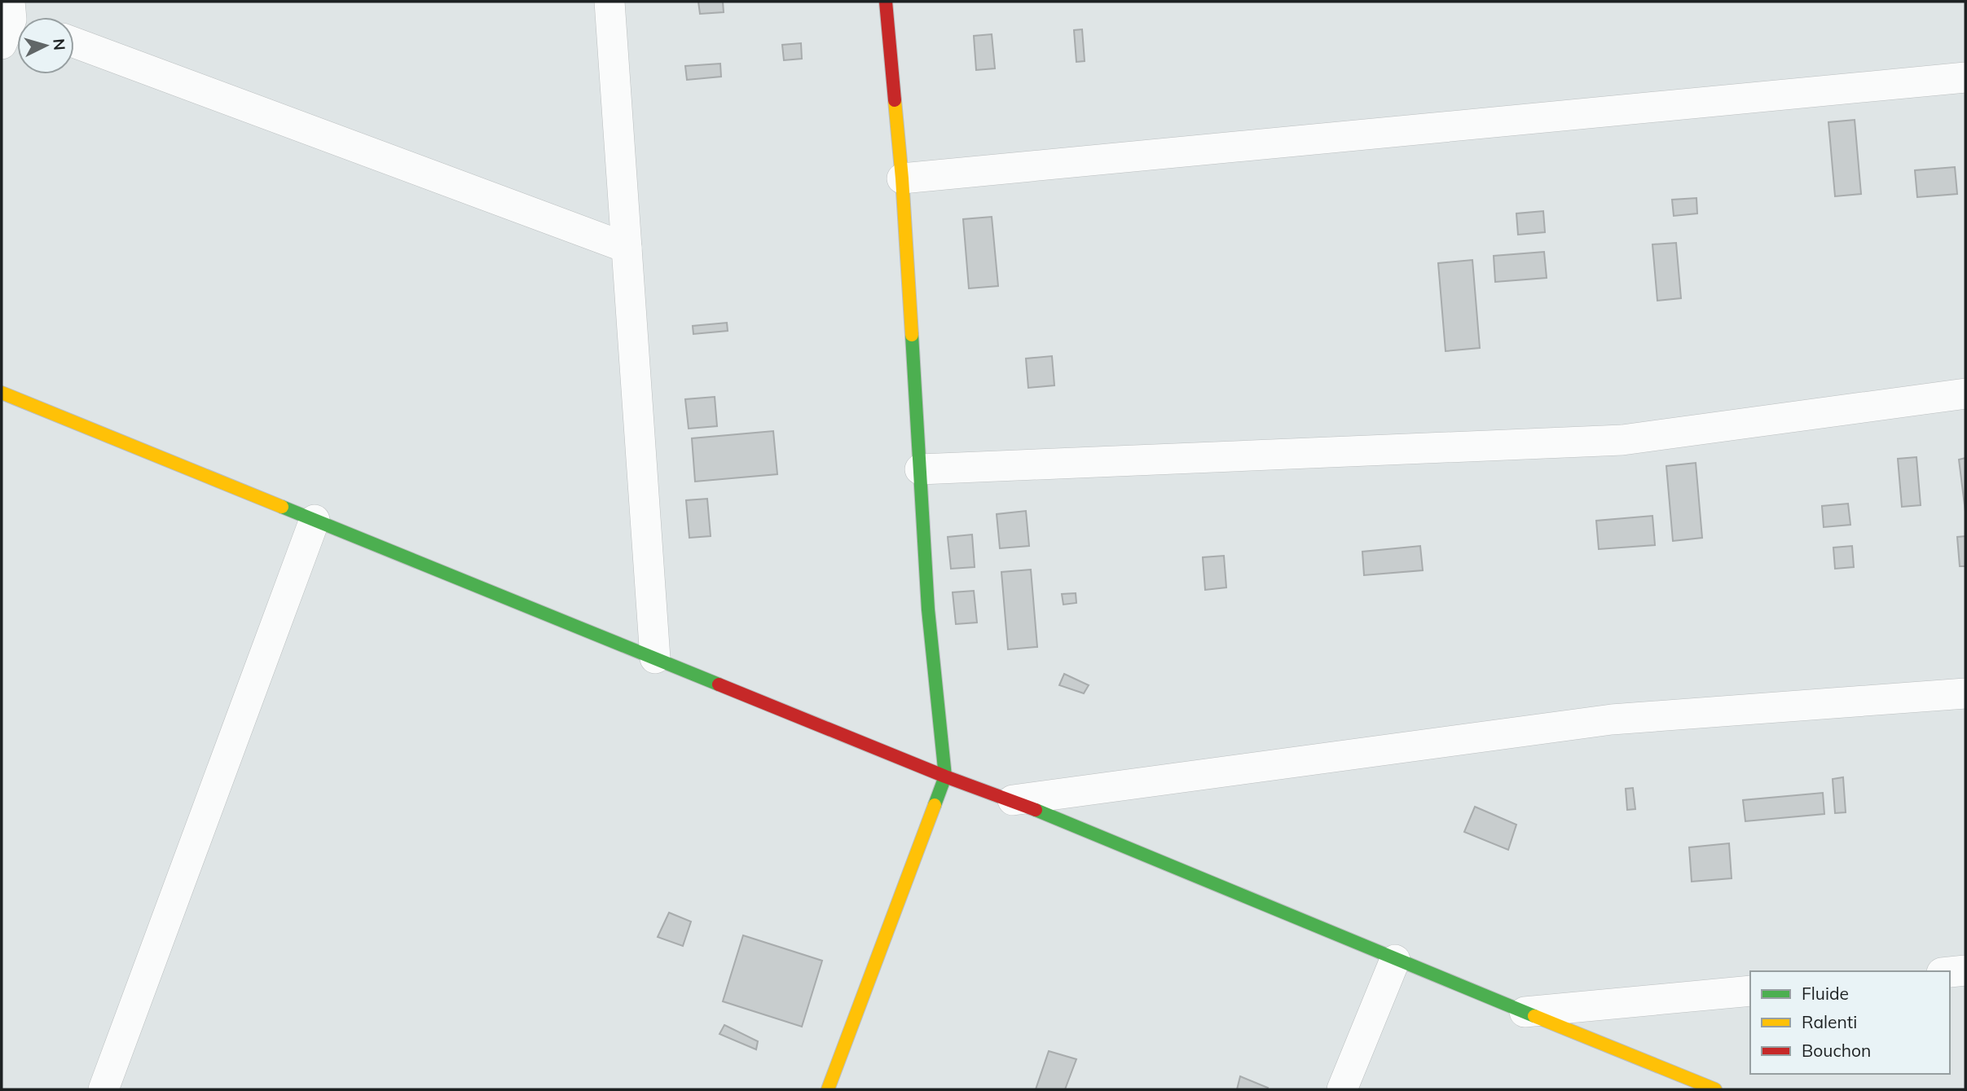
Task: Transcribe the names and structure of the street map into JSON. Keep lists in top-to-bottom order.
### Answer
{
  "legend": ["Fluide", "Ralenti", "Bouchon"],
  "north": "right"
}
